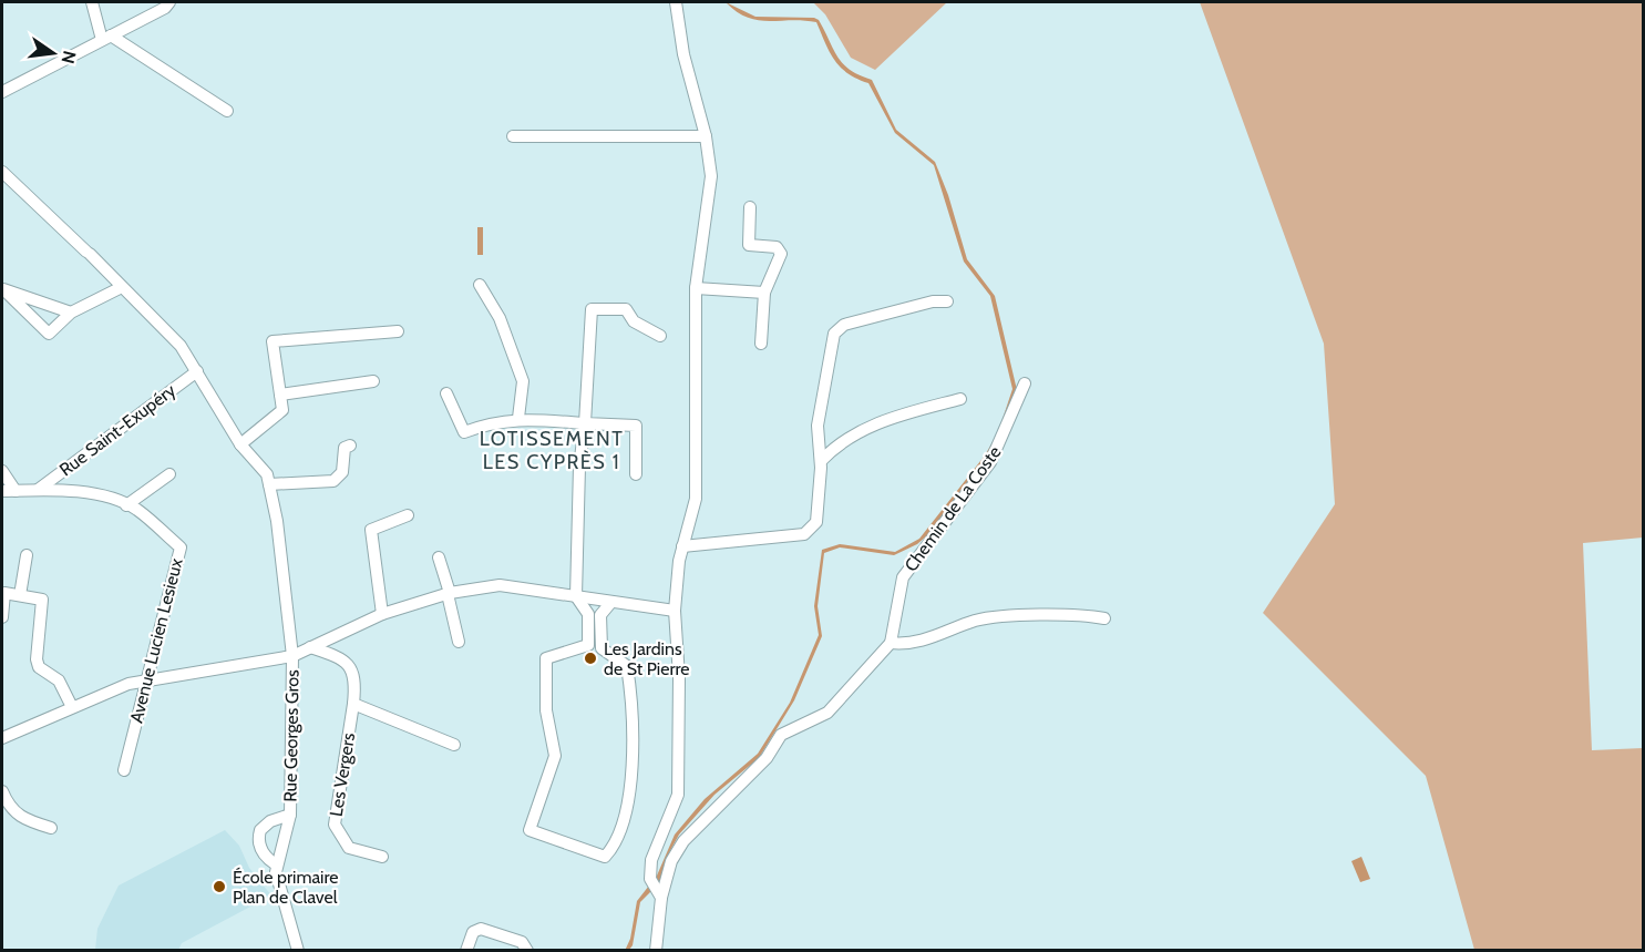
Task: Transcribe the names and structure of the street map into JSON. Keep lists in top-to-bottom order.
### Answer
{
  "streets": {
    "street": [
      "Rue Saint-Exupéry",
      "Chemin de La Coste",
      "Avenue Lucien Lesieux",
      "Rue Georges Gros",
      "Les Vergers"
    ]
  },
  "crossings": [
    ["Rue Saint-Exupéry", "Avenue Lucien Lesieux"]
  ],
  "districts": ["LOTISSEMENT LES CYPRÈS 1"],
  "places": ["Les Jardins de St Pierre", "École primaire Plan de Clavel"],
  "north": "right"
}
